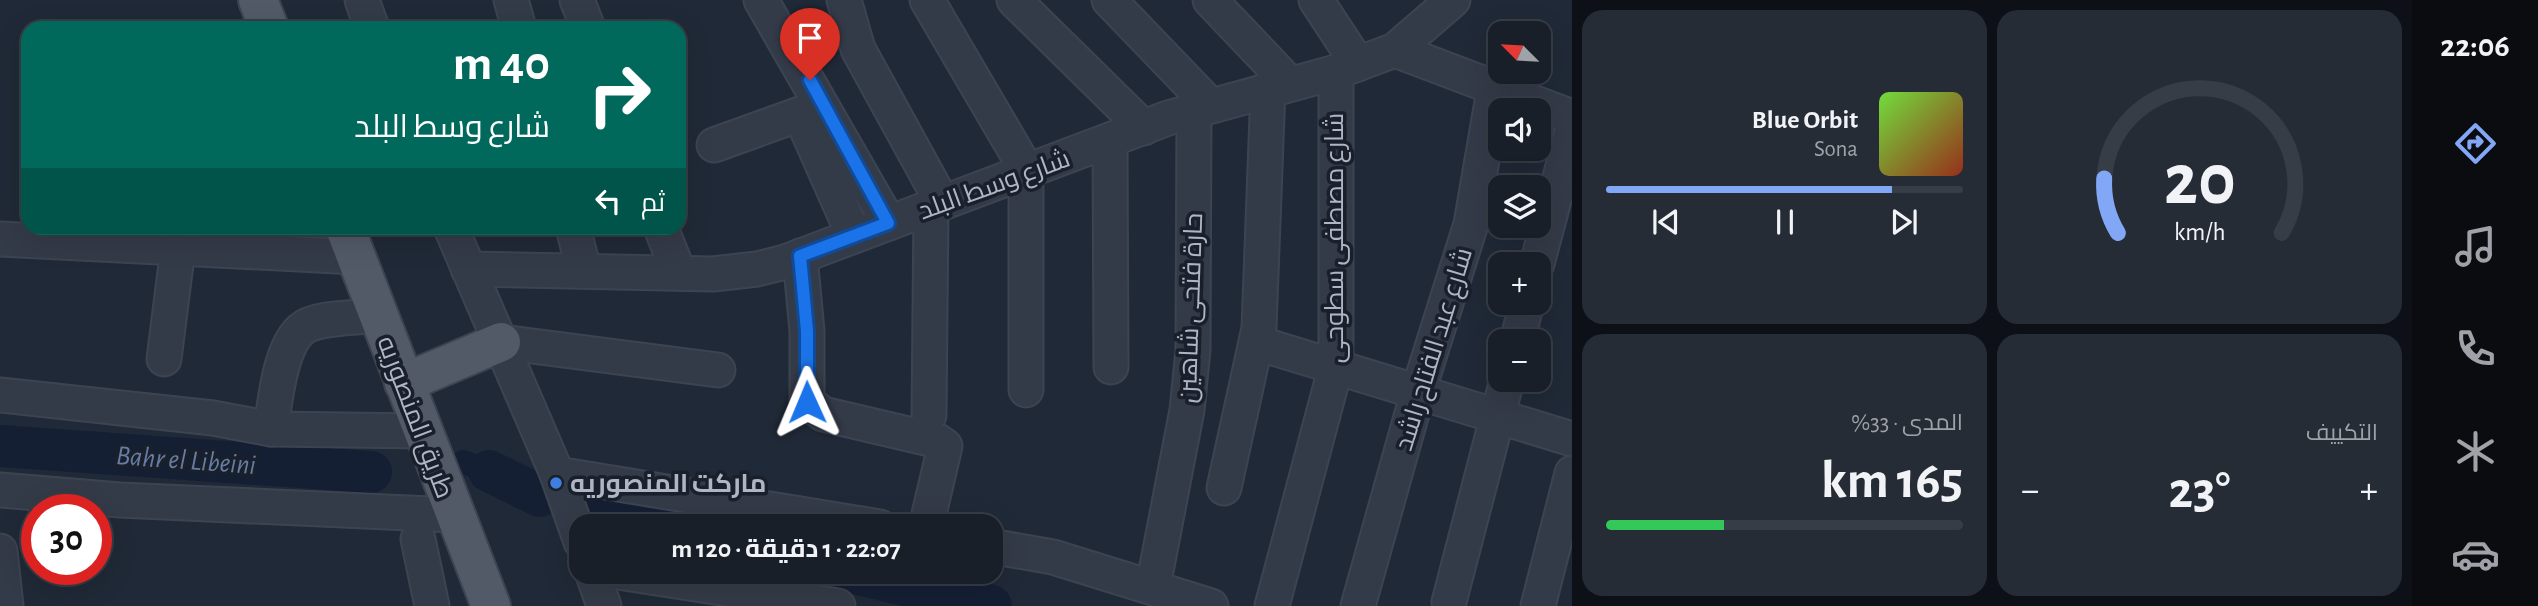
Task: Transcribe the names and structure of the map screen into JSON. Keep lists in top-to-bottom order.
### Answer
{
  "streets": {
    "main road": ["طريق المنصوريه"],
    "street": [
      "شارع وسط البلد",
      "شارع مصطفى سطوحى",
      "حارة فتحى شاهين",
      "شارع عبد الفتاح راشد"
    ]
  },
  "crossings": [
    ["شارع وسط البلد", "شارع مصطفى سطوحى"],
    ["شارع وسط البلد", "حارة فتحى شاهين"]
  ],
  "water": ["Bahr el Libeini"],
  "places": ["ماركت المنصوريه"],
  "north": "top left",
  "page": {
    "tabs": "22:06",
    "map_buttons": ["+", "−"],
    "turn": ["40 m", "شارع وسط البلد"],
    "song": ["Blue Orbit", "Sona"],
    "then": "ثم",
    "tile": [
      "التكييف",
      ["المدى · 33%", "165 km"]
    ],
    "heat": ["−", "23°", "+"],
    "limit": "30",
    "trip": "22:07 · 1 دقيقة · 120 m",
    "gauge": ["20", "km/h"]
  }
}
